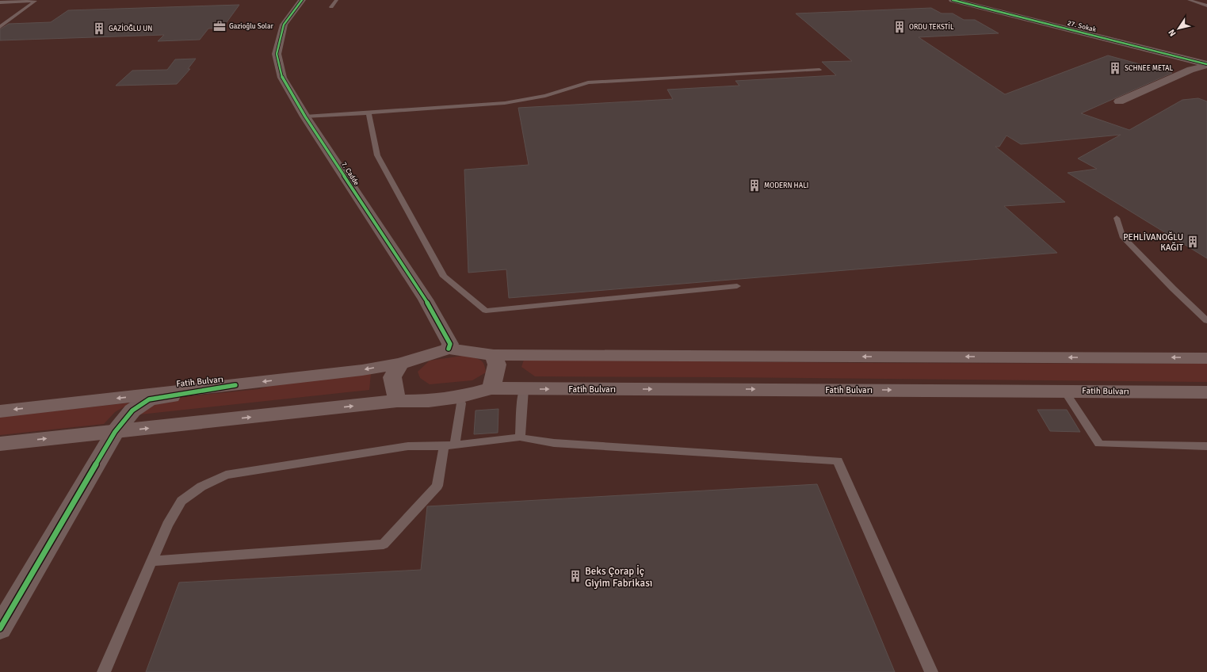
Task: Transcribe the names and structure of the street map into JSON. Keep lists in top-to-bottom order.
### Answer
{
  "streets": {
    "main road": ["Fatih Bulvarı"],
    "street": ["27. Sokak", "7. Cadde"]
  },
  "crossings": [
    ["7. Cadde", "Fatih Bulvarı"]
  ],
  "places": {
    "office": ["Gazioğlu Solar"],
    "building": [
      "ORDU TEKSTİL",
      "GAZİOĞLU UN",
      "SCHNEE METAL",
      "MODERN HALI",
      "PEHLİVANOĞLU KAĞIT",
      "Beks Çorap İç Giyim Fabrikası"
    ]
  },
  "north": "bottom left"
}
